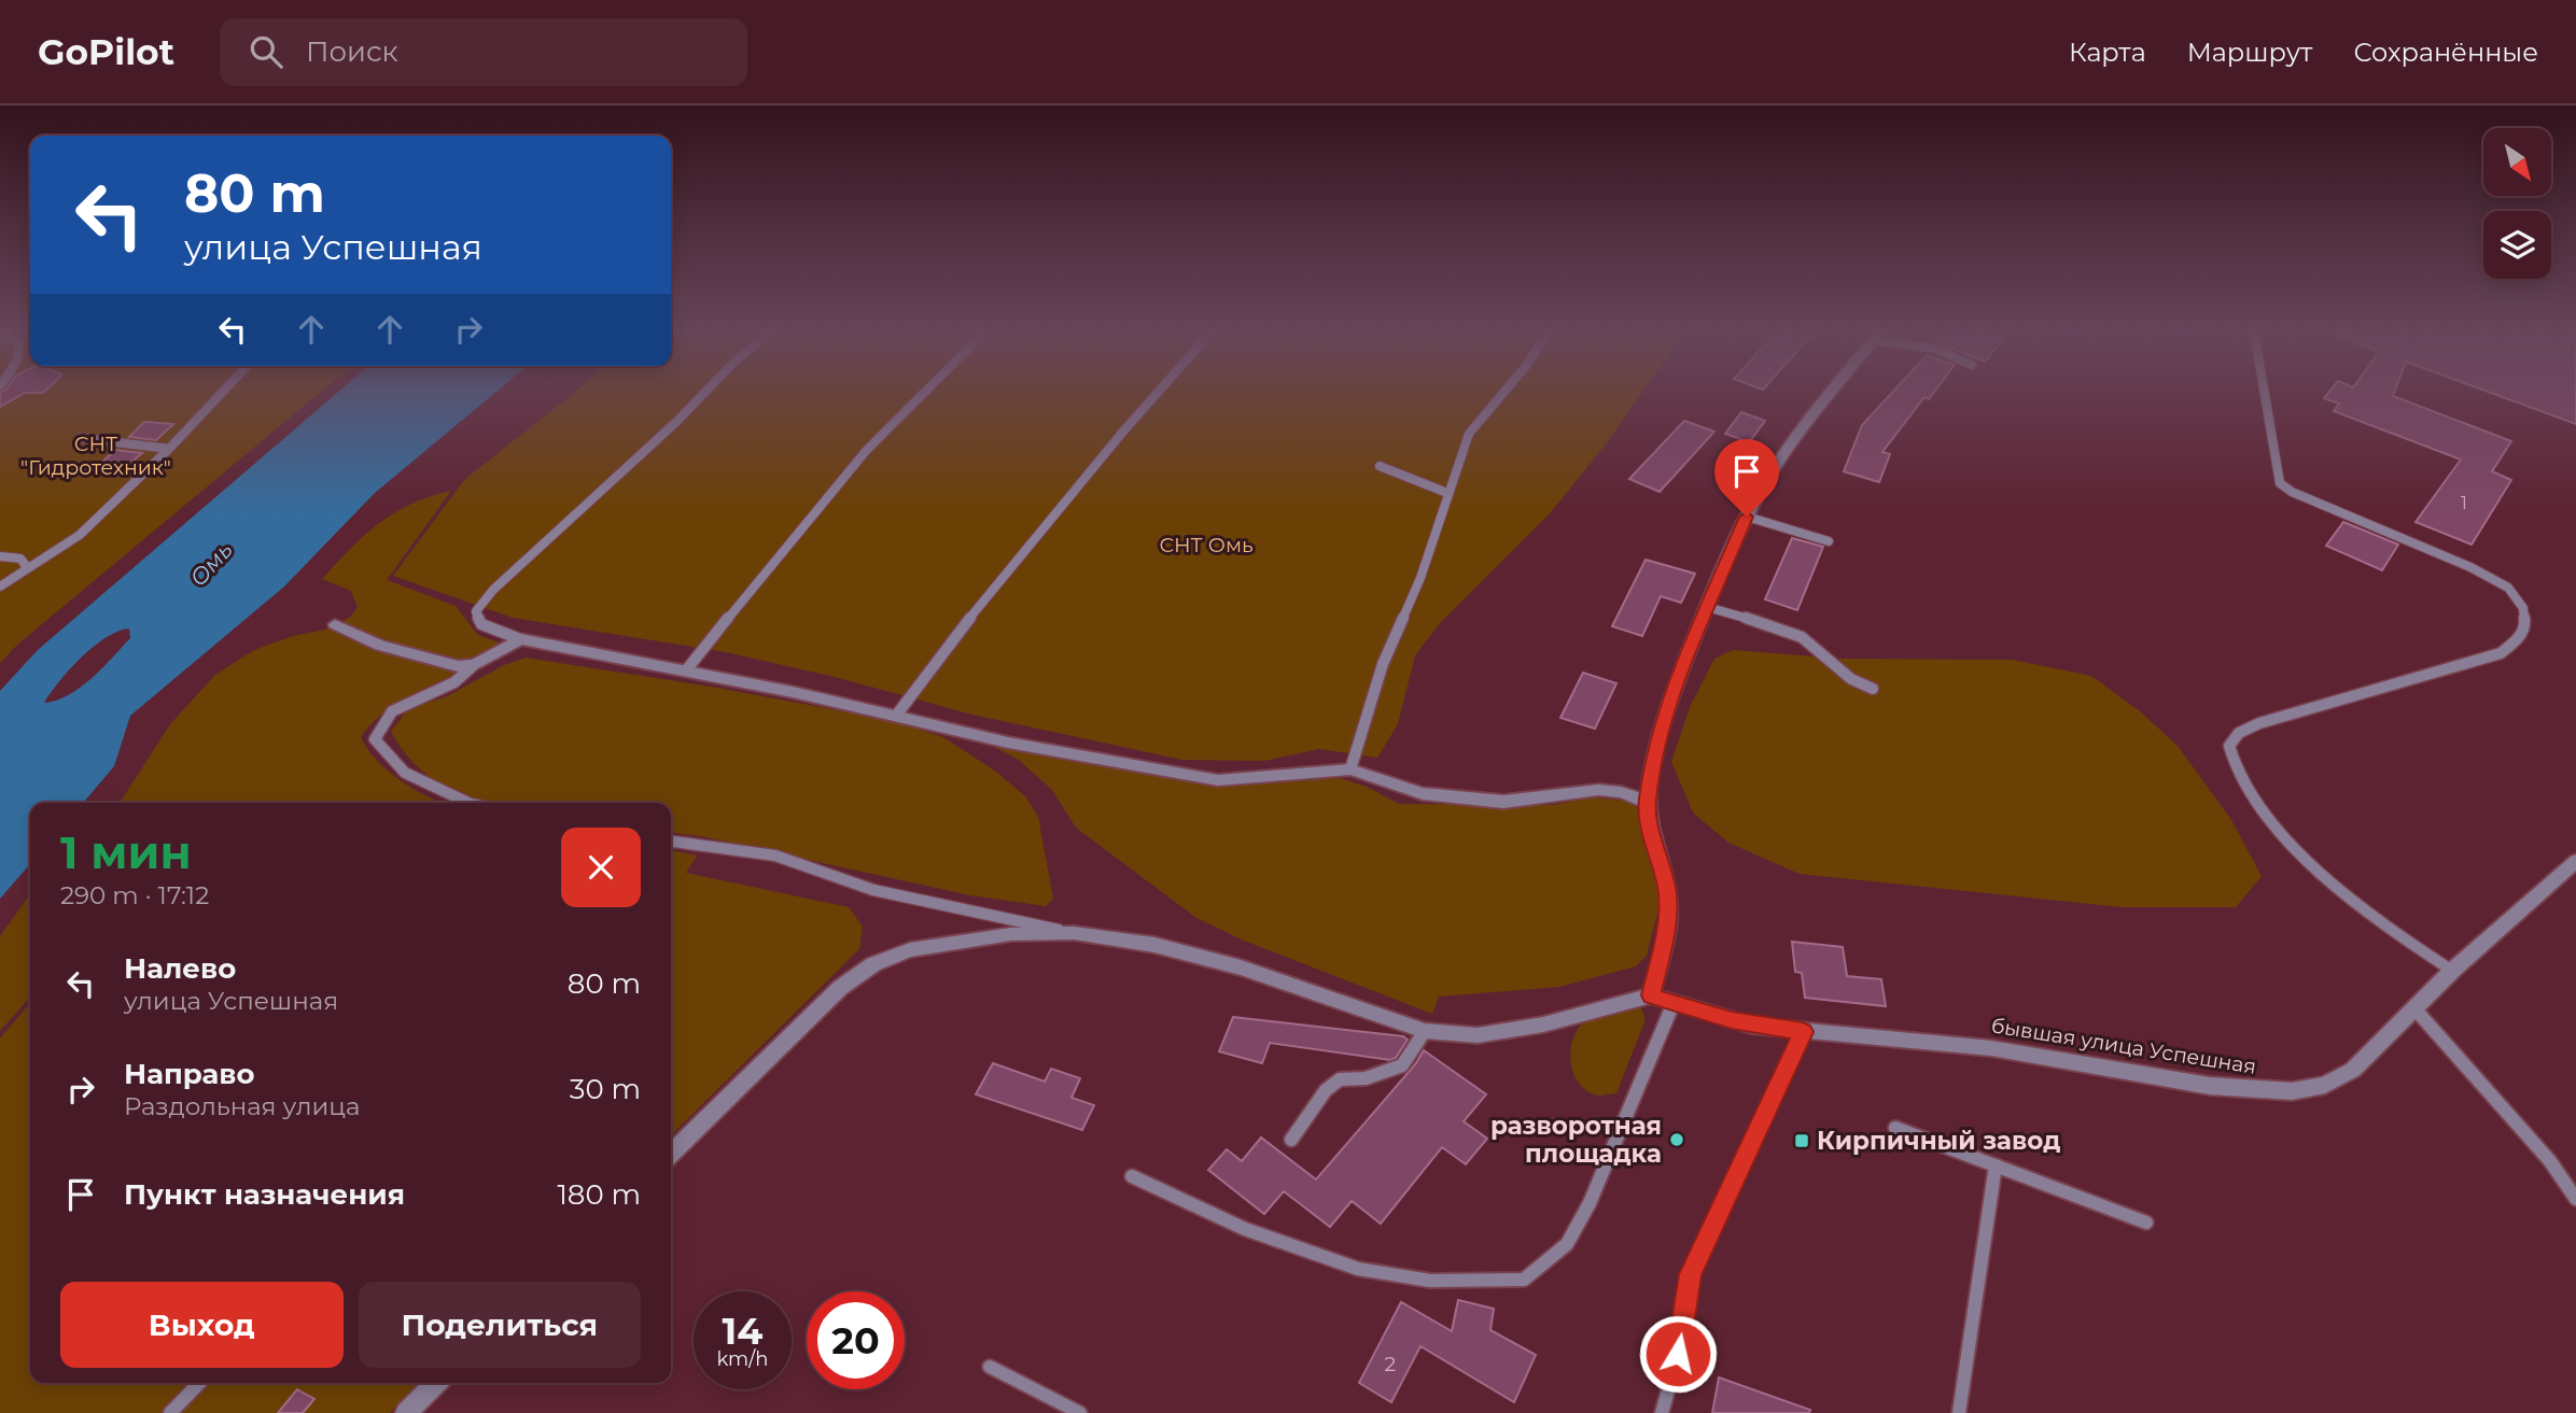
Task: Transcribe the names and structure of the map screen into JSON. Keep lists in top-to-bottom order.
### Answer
{
  "streets": {
    "street": ["бывшая улица Успешная"]
  },
  "water": ["Омь"],
  "parks": ["СНТ \"Гидротехник\"", "СНТ Омь"],
  "places": {
    "other": ["разворотная площадка"],
    "transit": ["Кирпичный завод"]
  },
  "house_numbers": ["1", "2"],
  "north": "bottom right",
  "page": {
    "header": "GoPilot",
    "search": "Поиск",
    "nav": ["Карта", "Маршрут", "Сохранённые"],
    "turn": ["80 m", "улица Успешная"],
    "heading": ["1 мин", "290 m · 17:12"],
    "list": [
      {
        "name": "Налево",
        "note": "улица Успешная",
        "value": "80 m"
      },
      {
        "name": "Направо",
        "note": "Раздольная улица",
        "value": "30 m"
      },
      {
        "name": "Пункт назначения",
        "value": "180 m"
      }
    ],
    "buttons": ["Выход", "Поделиться"],
    "speed": "14 km/h",
    "limit": "20"
  }
}
